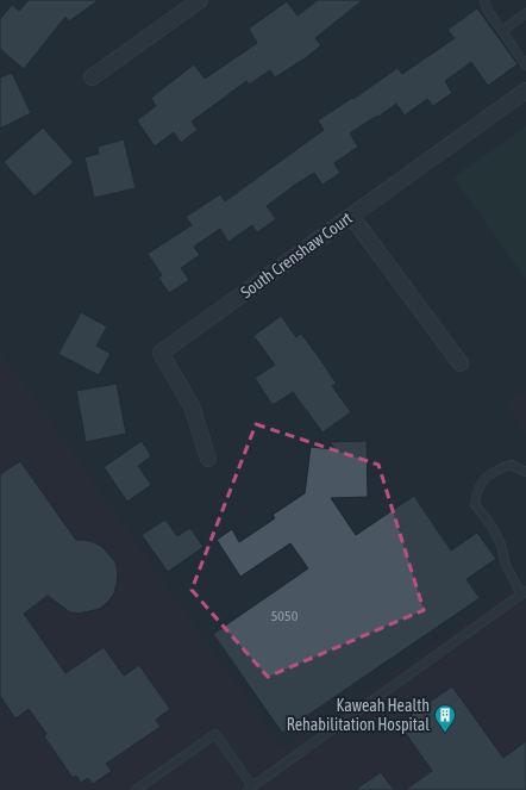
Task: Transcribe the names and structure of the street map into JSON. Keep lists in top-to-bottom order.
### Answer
{
  "streets": {
    "street": ["South Crenshaw Court"]
  },
  "places": {
    "building": ["Kaweah Health Rehabilitation Hospital"]
  },
  "house_numbers": ["5050"]
}
